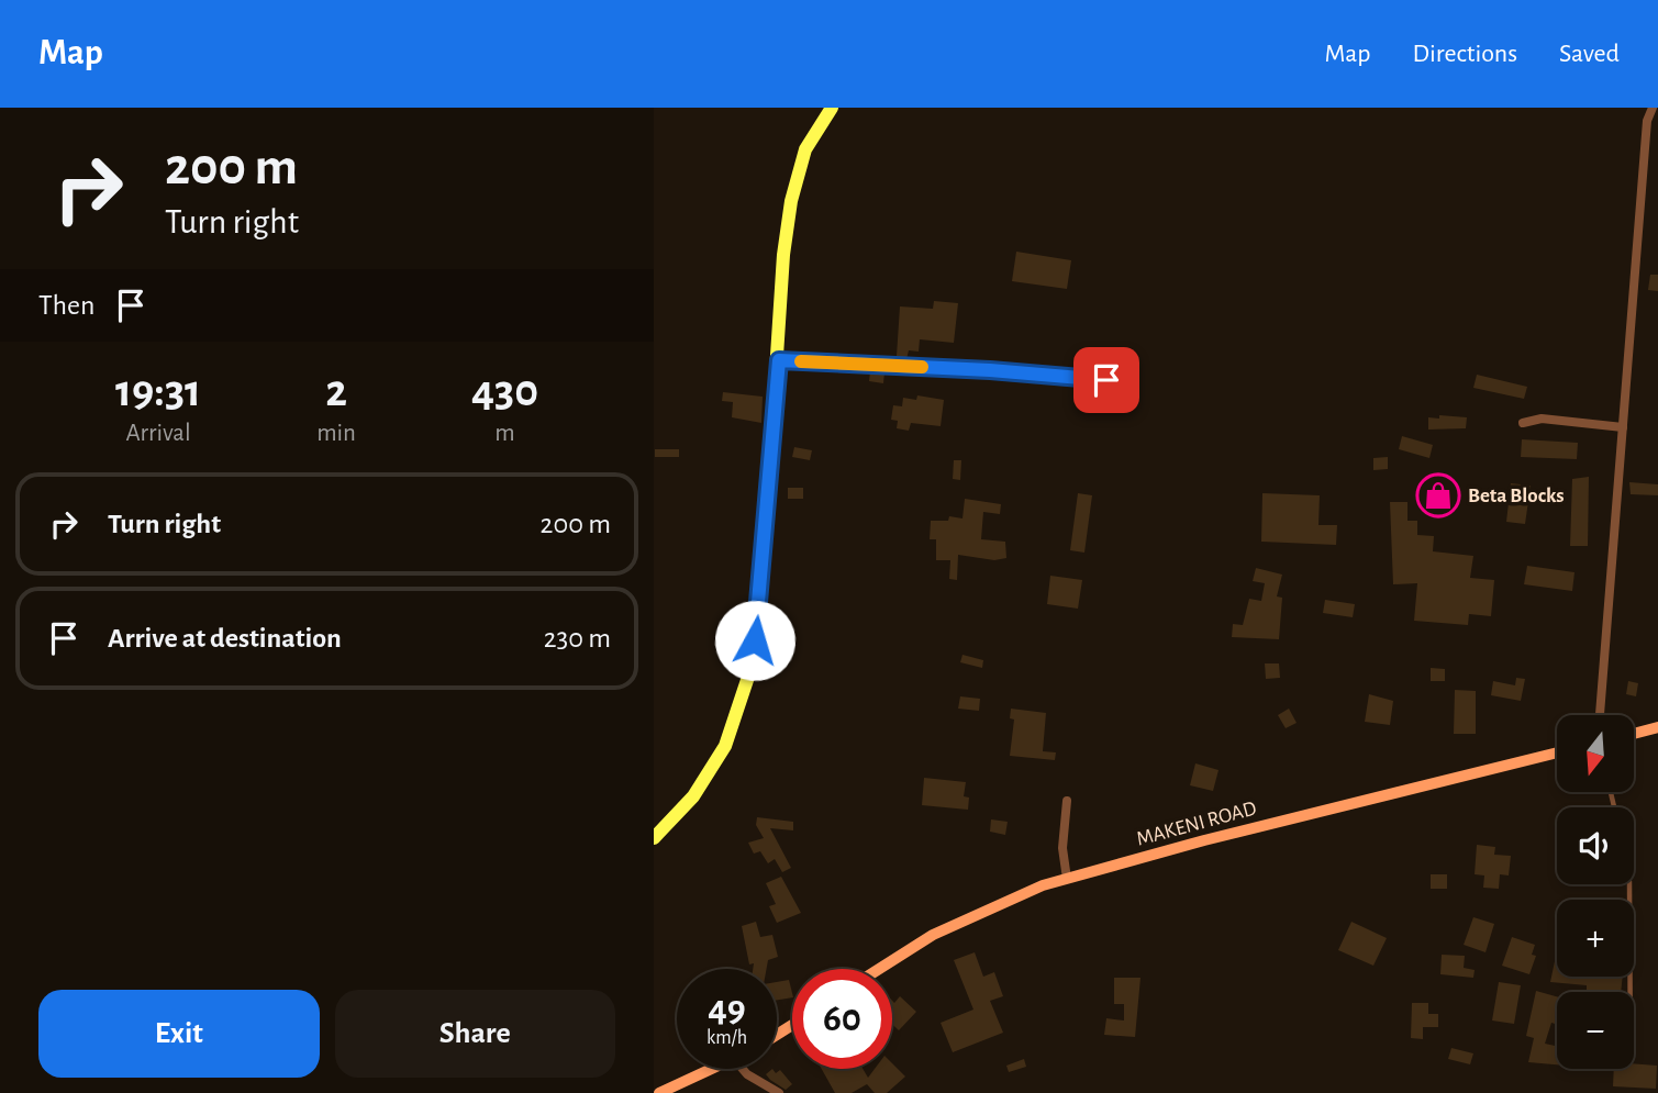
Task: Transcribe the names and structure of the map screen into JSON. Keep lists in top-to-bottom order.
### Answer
{
  "streets": {
    "main road": ["MAKENI ROAD"]
  },
  "places": {
    "shop": ["Beta Blocks"]
  },
  "north": "bottom",
  "page": {
    "header": "Map",
    "nav": ["Map", "Directions", "Saved"],
    "turn": ["200 m", "Turn right"],
    "then": "Then",
    "eta": [
      "19:31",
      "Arrival",
      "2",
      "min",
      "430",
      "m"
    ],
    "list": [
      {
        "name": "Turn right",
        "value": "200 m"
      },
      {
        "name": "Arrive at destination",
        "value": "230 m"
      }
    ],
    "map_buttons": ["+", "−"],
    "speed": "49 km/h",
    "limit": "60",
    "buttons": ["Exit", "Share"]
  }
}
